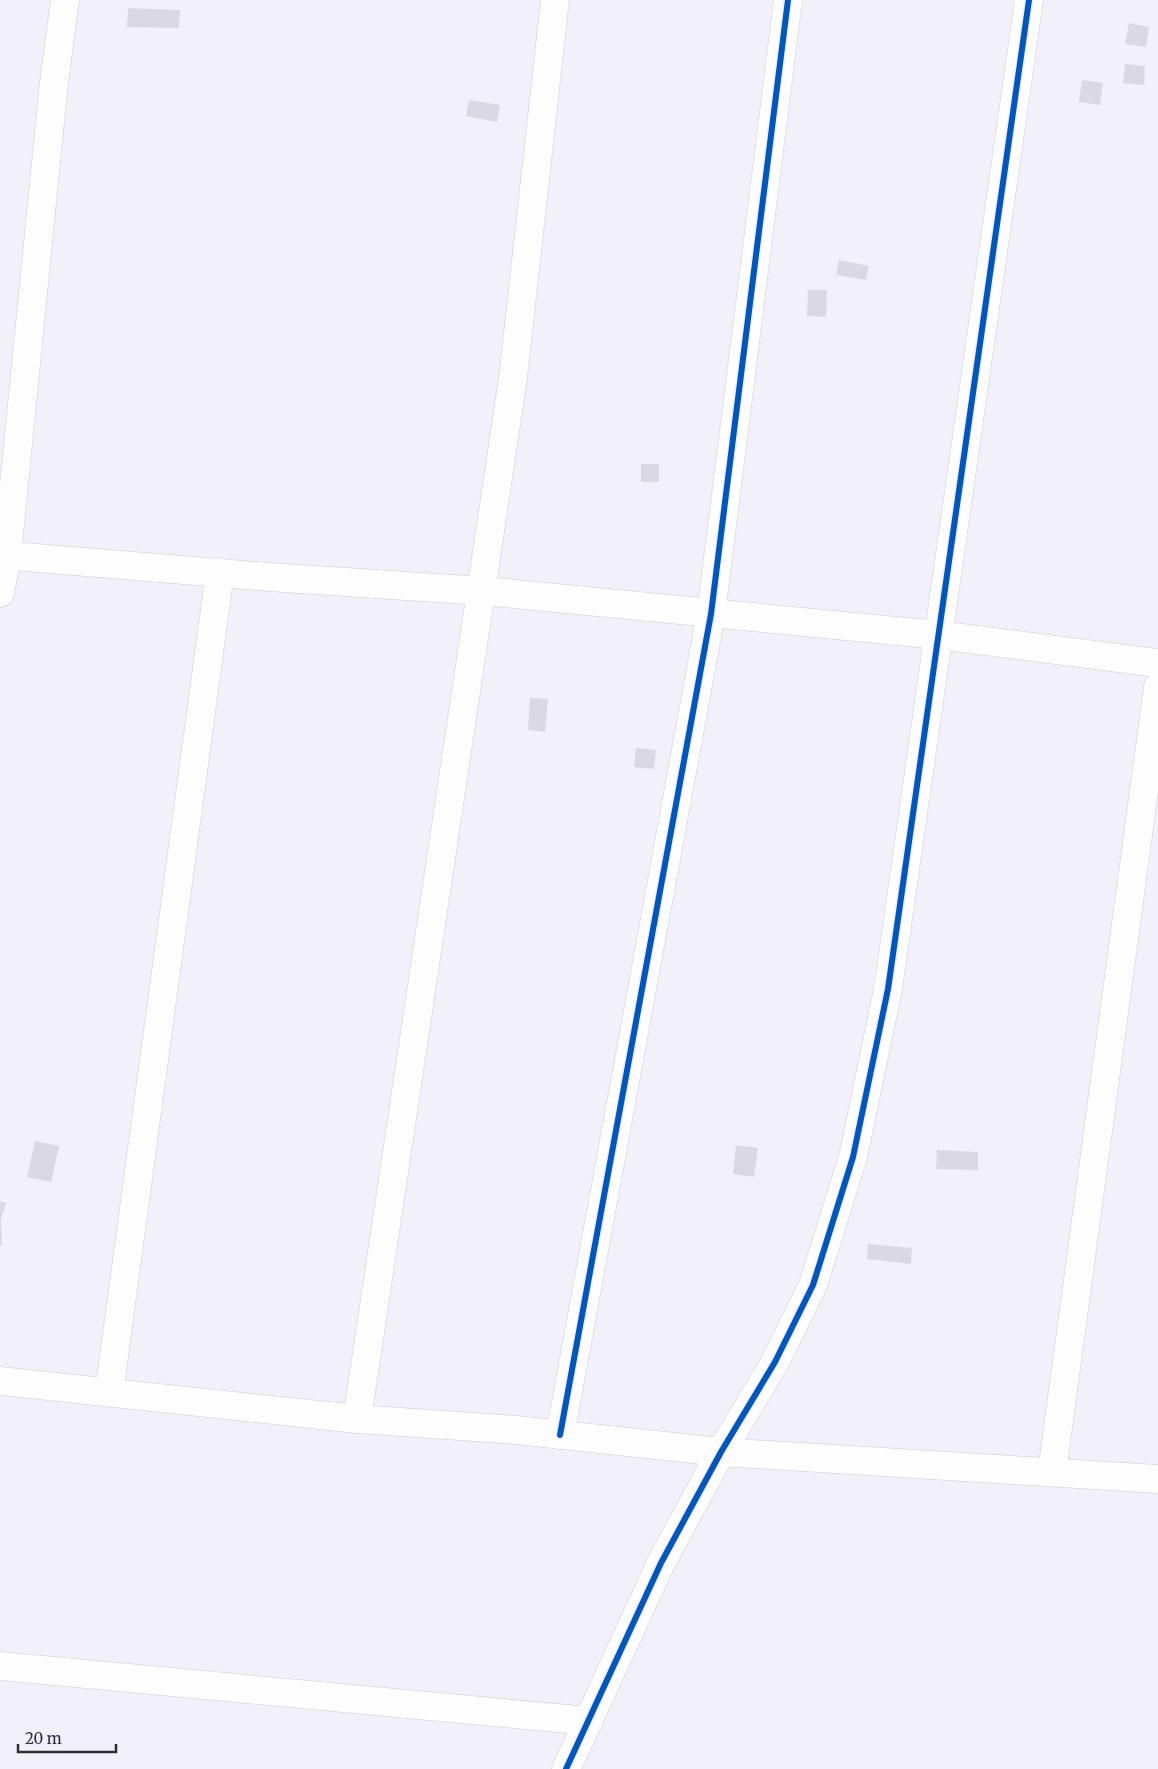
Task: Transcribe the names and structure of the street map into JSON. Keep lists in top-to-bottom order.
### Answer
{
  "scale_bar": "20 m"
}
